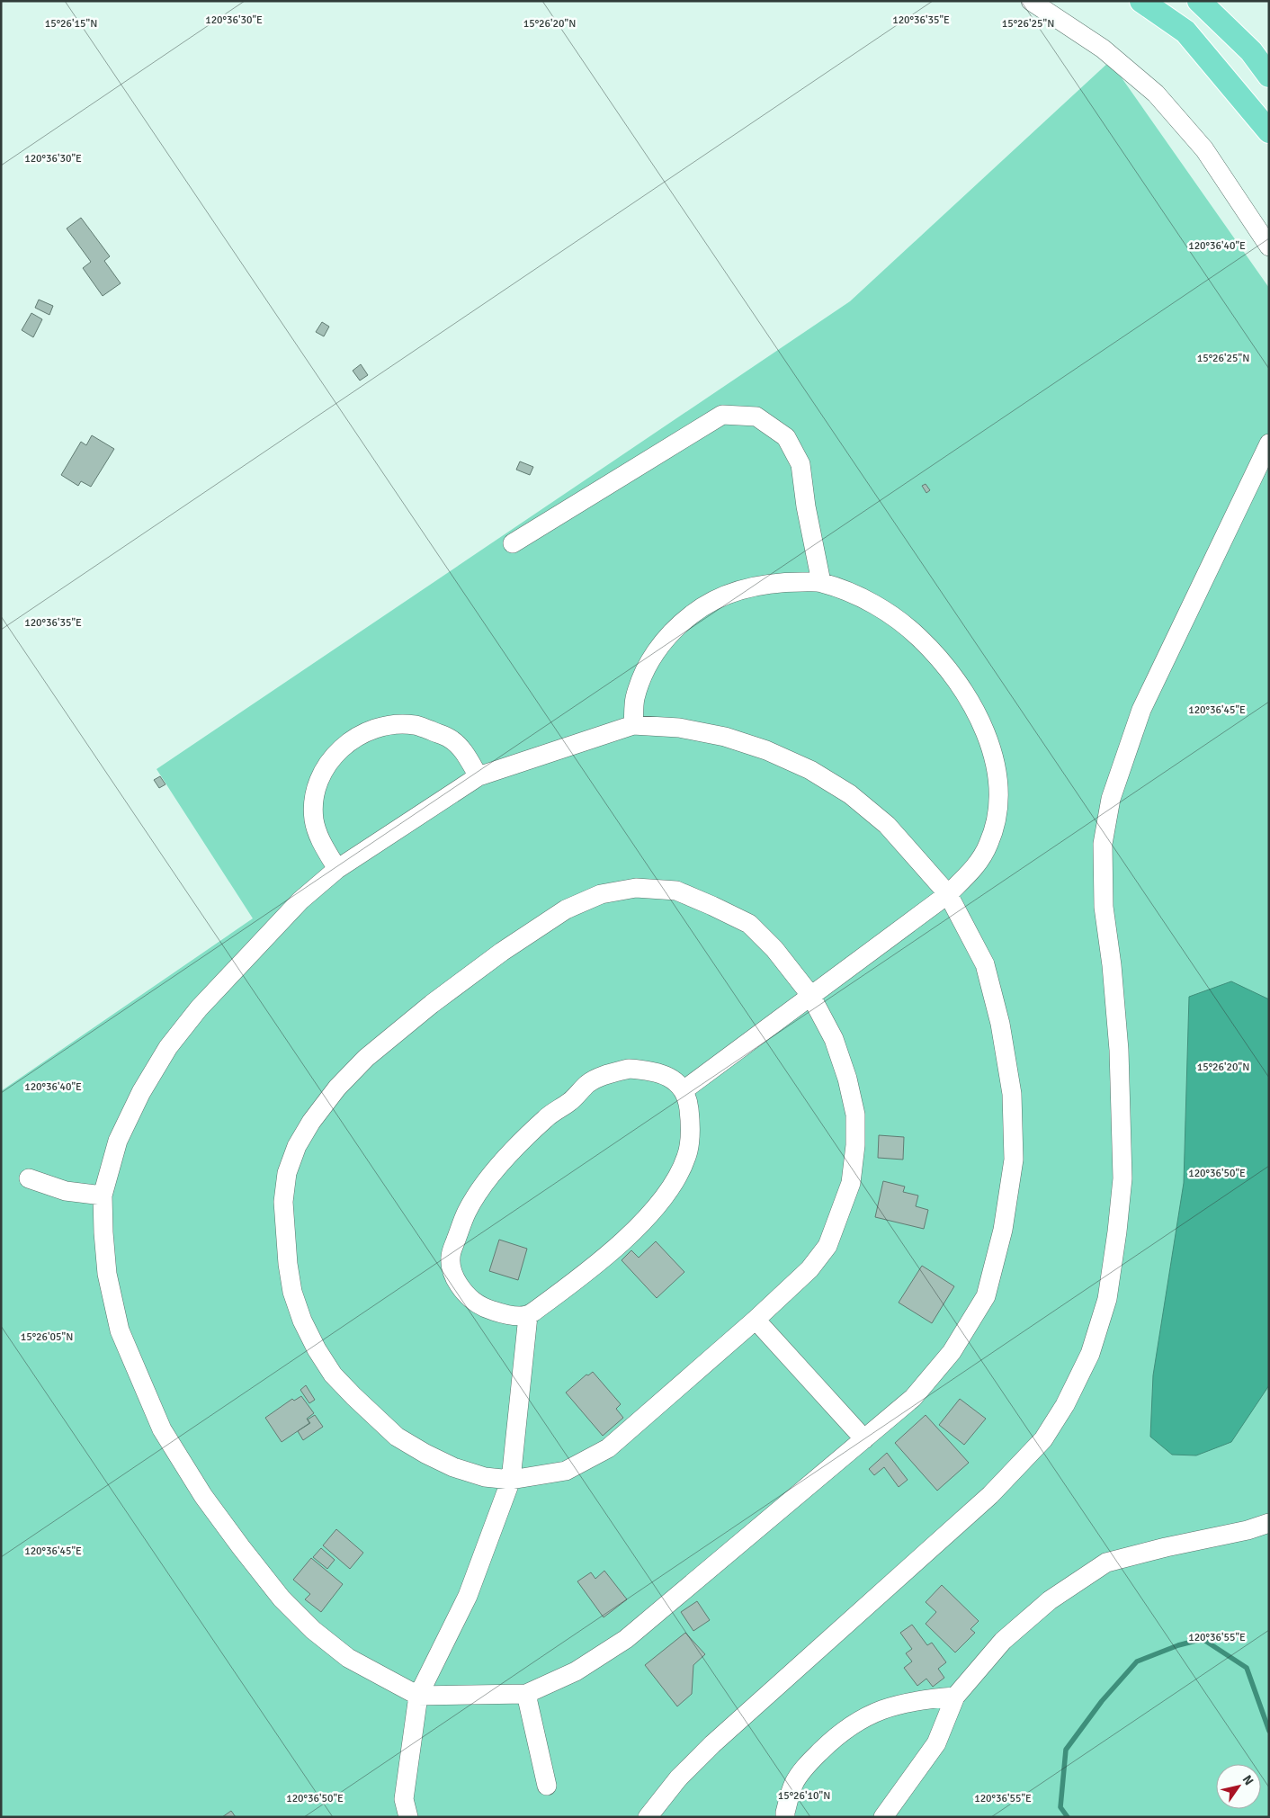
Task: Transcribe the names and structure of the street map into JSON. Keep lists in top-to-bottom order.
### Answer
{
  "north": "top right",
  "coordinates": [
    "120°36'30\"E",
    "120°36'35\"E",
    "15°26'20\"N",
    "15°26'25\"N",
    "15°26'15\"N",
    "120°36'40\"E",
    "120°36'45\"E",
    "120°36'50\"E",
    "15°26'05\"N",
    "120°36'55\"E",
    "15°26'10\"N"
  ]
}
